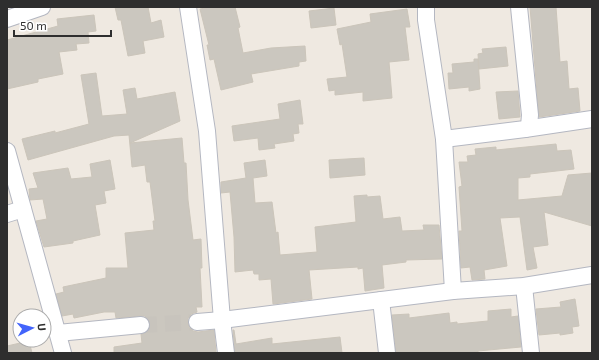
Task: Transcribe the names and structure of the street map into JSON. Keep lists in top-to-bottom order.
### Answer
{
  "scale_bar": "50 m",
  "north": "right"
}
